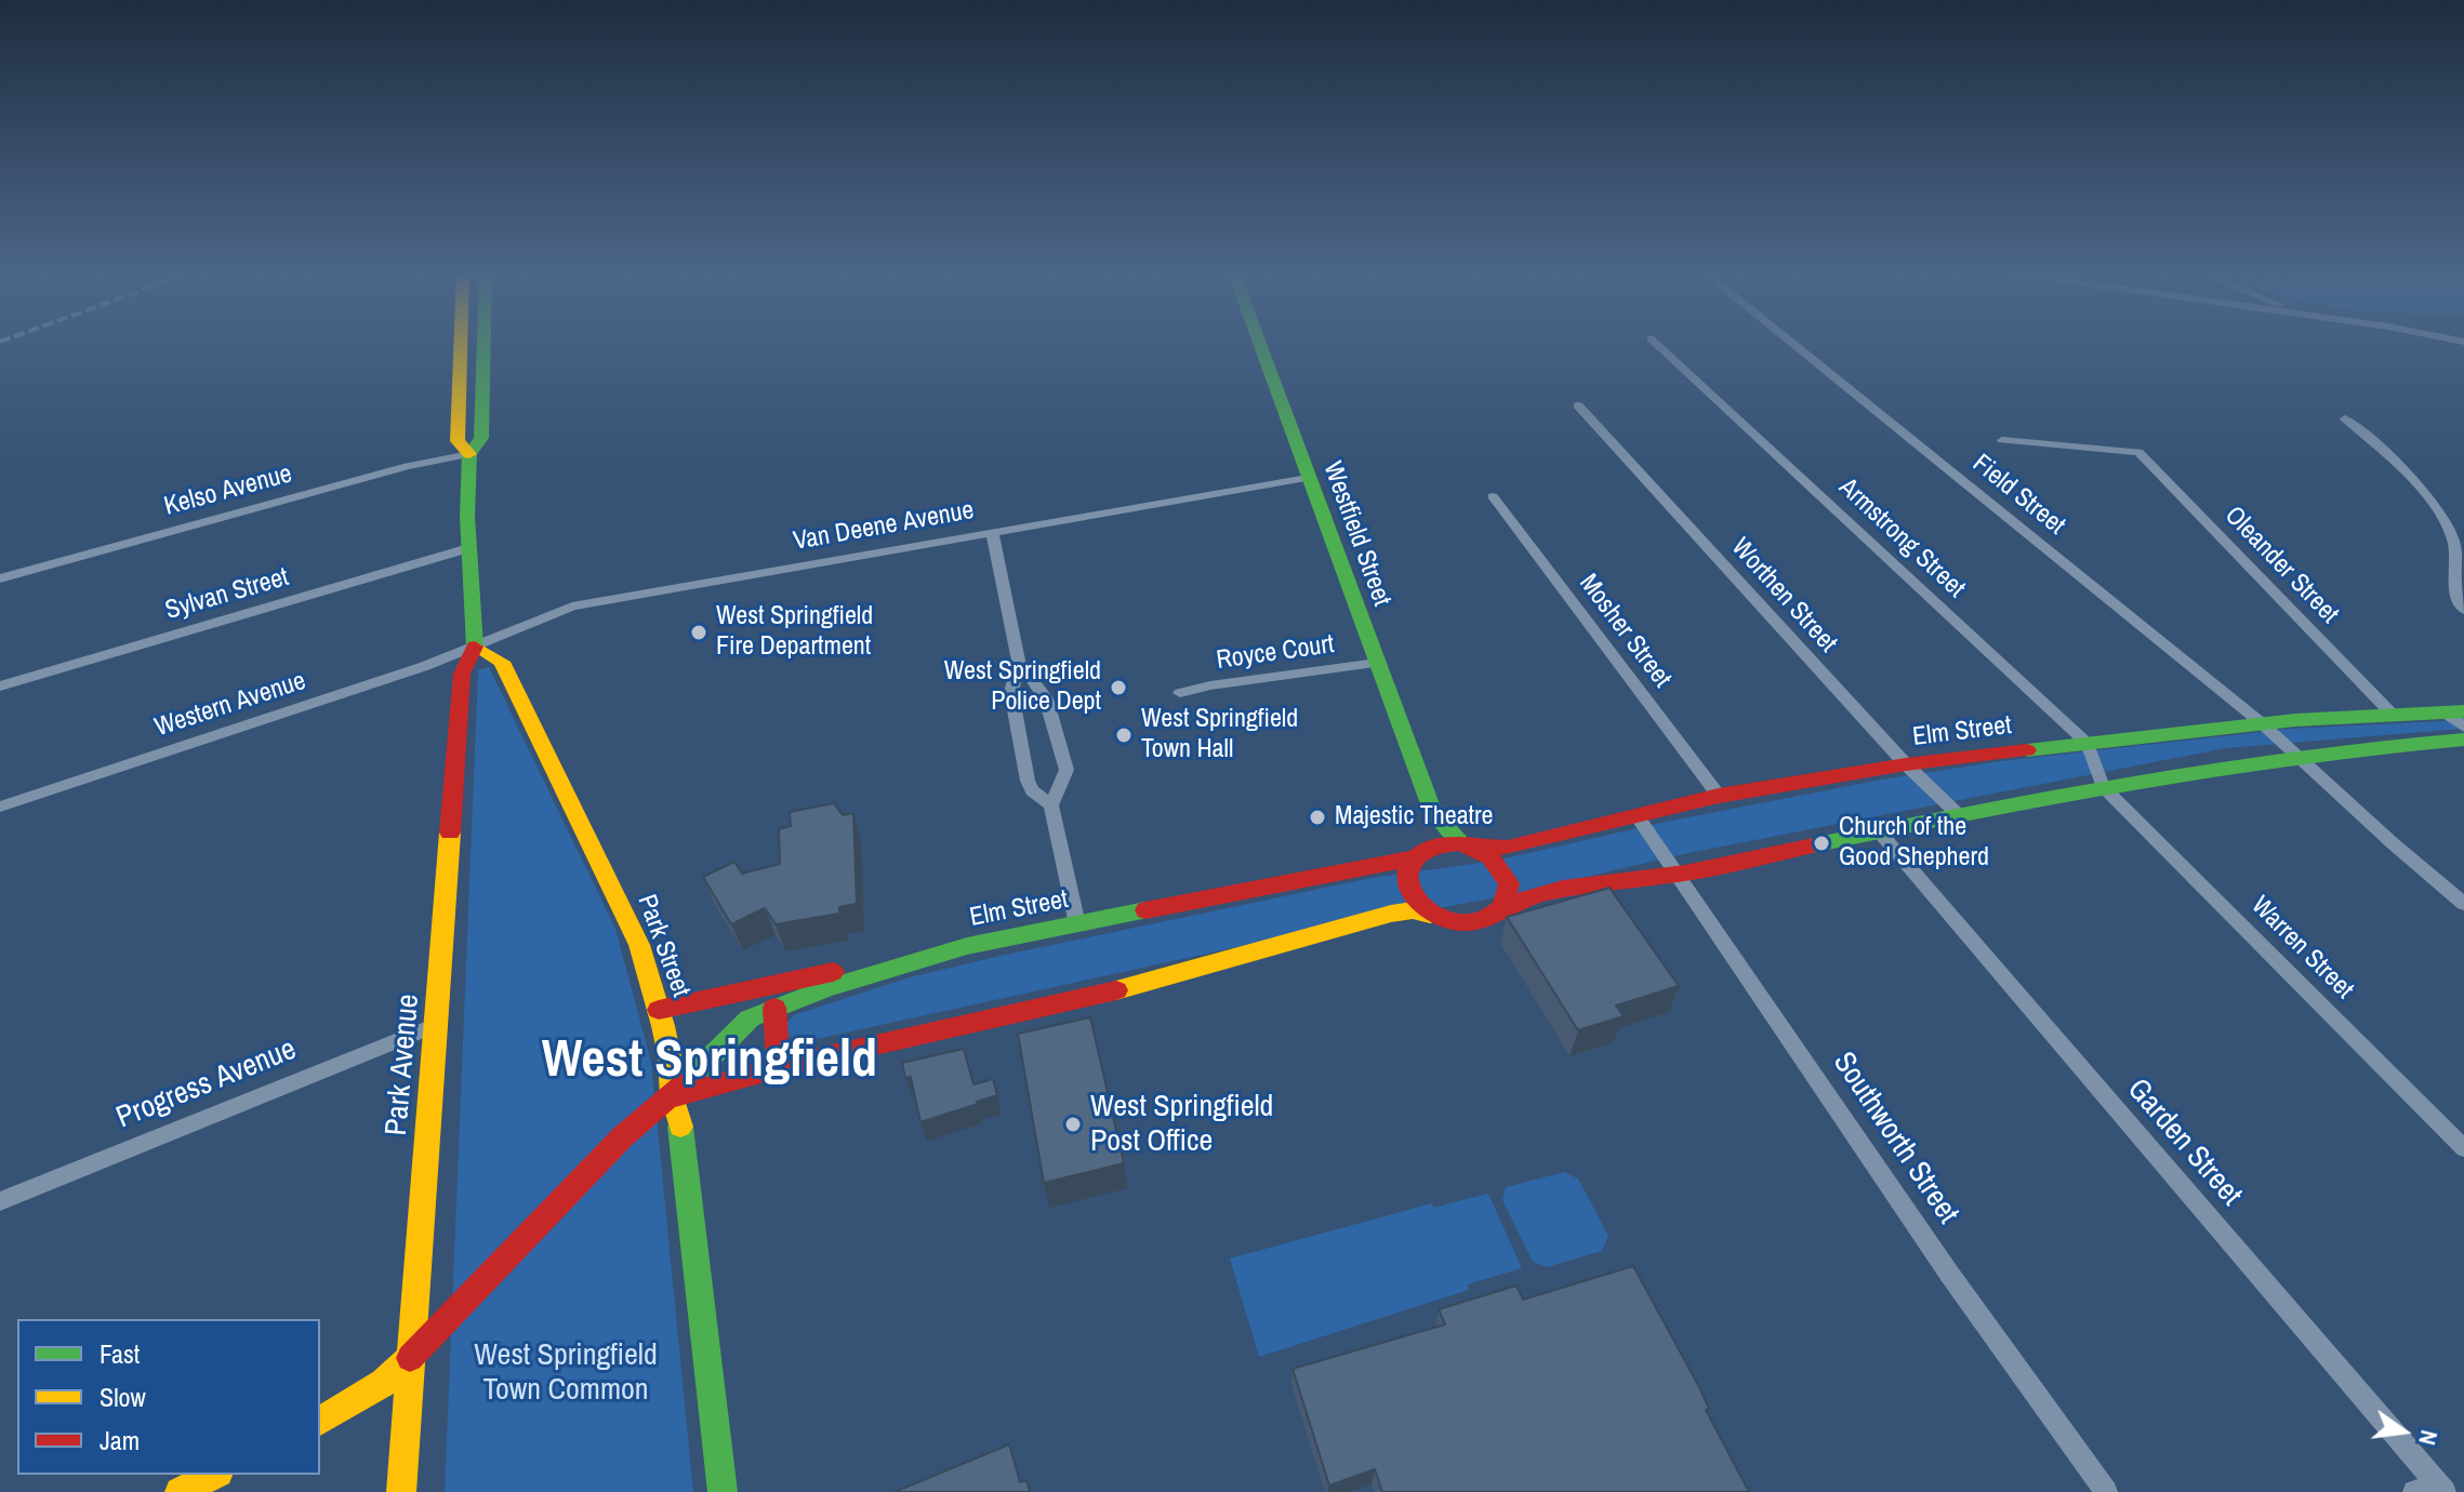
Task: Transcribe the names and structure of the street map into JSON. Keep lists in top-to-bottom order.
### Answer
{
  "streets": {
    "main road": [
      "Westfield Street",
      "Elm Street",
      "Park Street",
      "Park Avenue"
    ],
    "street": [
      "Kelso Avenue",
      "Field Street",
      "Van Deene Avenue",
      "Armstrong Street",
      "Oleander Street",
      "Sylvan Street",
      "Worthen Street",
      "Mosher Street",
      "Royce Court",
      "Western Avenue",
      "Warren Street",
      "Progress Avenue",
      "Southworth Street",
      "Garden Street"
    ]
  },
  "crossings": [
    ["Field Street", "Elm Street"],
    ["Van Deene Avenue", "Westfield Street"],
    ["Van Deene Avenue", "Western Avenue"],
    ["Van Deene Avenue", "Park Street"],
    ["Van Deene Avenue", "Park Avenue"],
    ["Westfield Street", "Royce Court"],
    ["Westfield Street", "Elm Street"],
    ["Armstrong Street", "Elm Street"],
    ["Armstrong Street", "Warren Street"],
    ["Oleander Street", "Elm Street"],
    ["Worthen Street", "Elm Street"],
    ["Mosher Street", "Elm Street"],
    ["Western Avenue", "Park Street"],
    ["Western Avenue", "Park Avenue"],
    ["Elm Street", "Park Street"],
    ["Elm Street", "Park Avenue"],
    ["Elm Street", "Southworth Street"],
    ["Park Street", "Park Avenue"],
    ["Park Avenue", "Progress Avenue"]
  ],
  "districts": ["West Springfield"],
  "parks": ["West Springfield Town Common"],
  "places": [
    "West Springfield Fire Department",
    "West Springfield Police Dept",
    "West Springfield Town Hall",
    "Majestic Theatre",
    "Church of the Good Shepherd",
    "West Springfield Post Office"
  ],
  "legend": ["Fast", "Slow", "Jam"],
  "north": "right"
}
